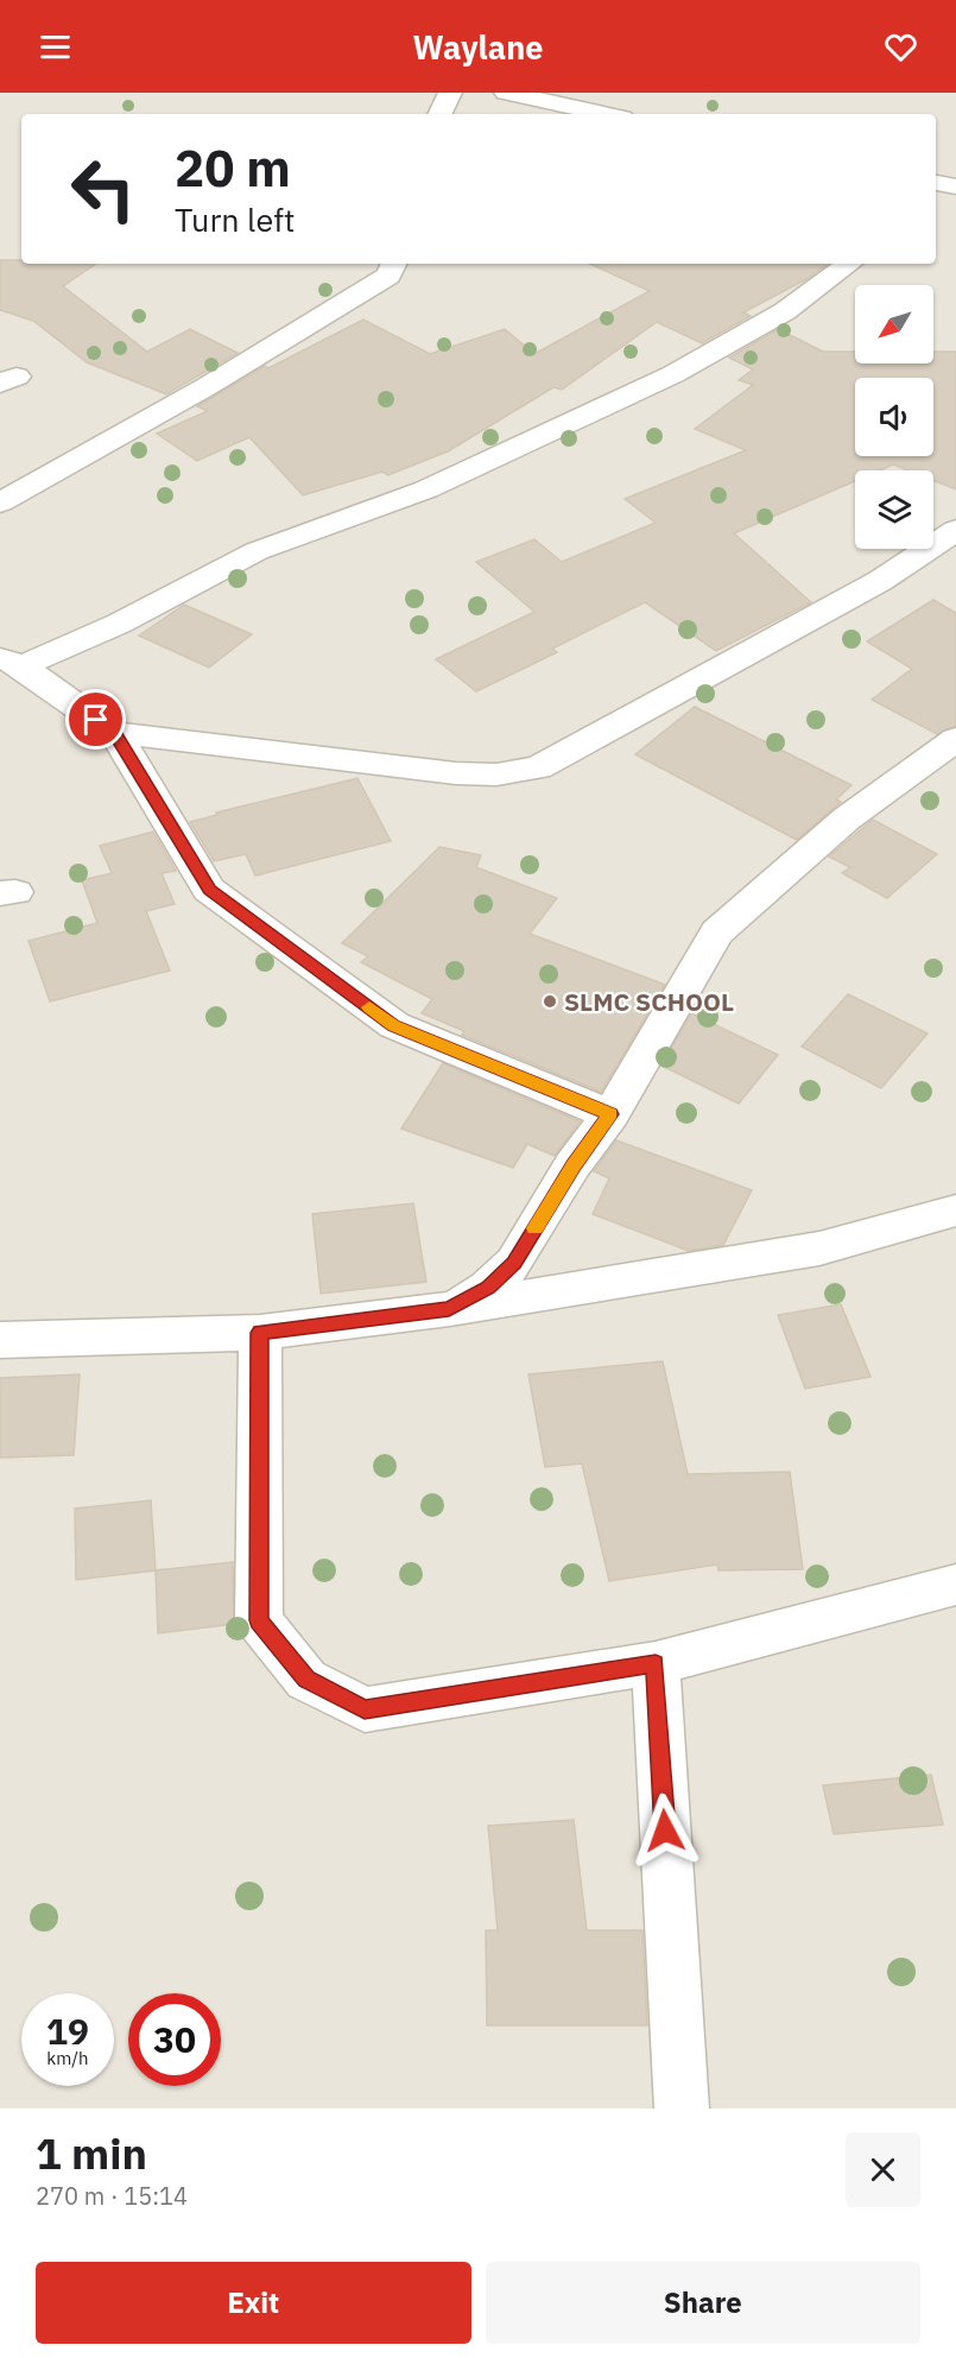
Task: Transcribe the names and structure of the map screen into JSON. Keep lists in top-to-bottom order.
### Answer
{
  "places": ["SLMC SCHOOL"],
  "north": "bottom left",
  "page": {
    "header": "Waylane",
    "turn": ["20 m", "Turn left"],
    "speed": "19 km/h",
    "limit": "30",
    "heading": ["1 min", "270 m · 15:14"],
    "buttons": ["Exit", "Share"]
  }
}
